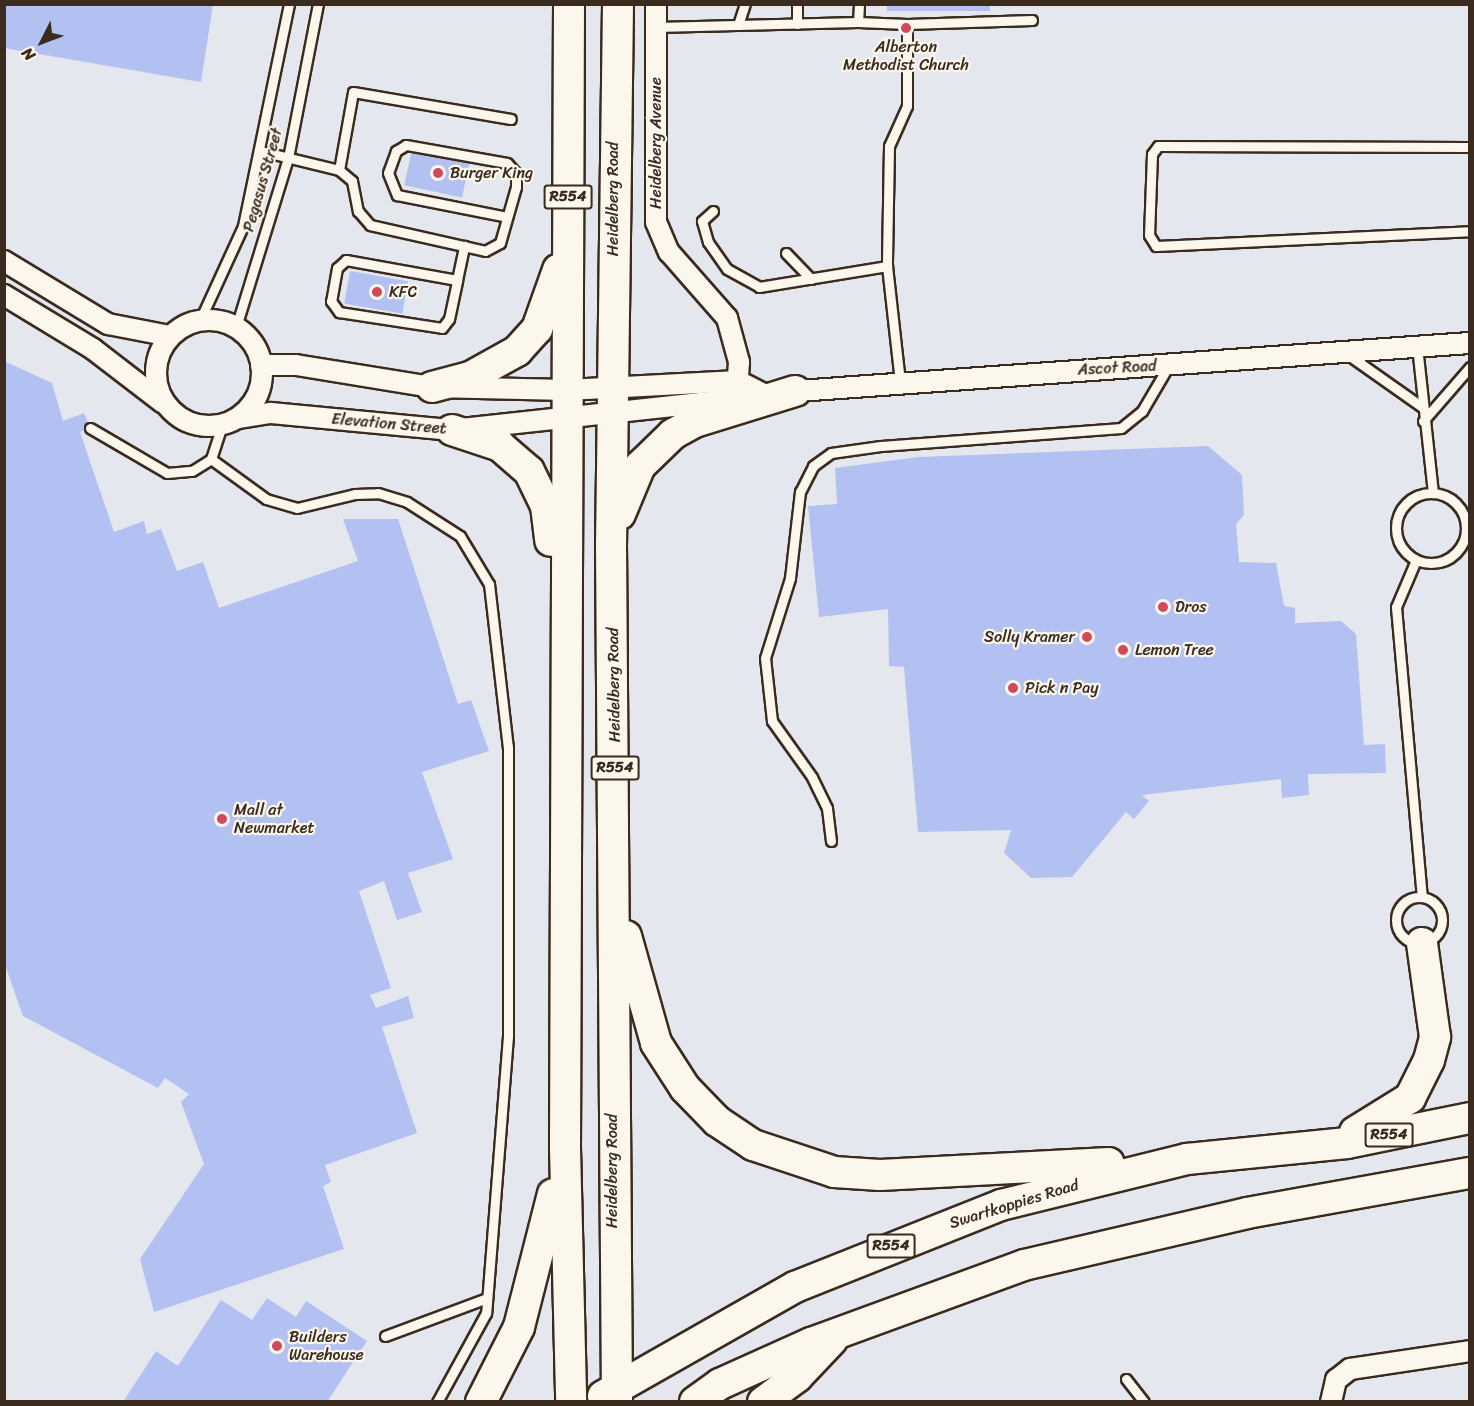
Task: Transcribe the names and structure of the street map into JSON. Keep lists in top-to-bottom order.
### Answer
{
  "streets": {
    "main road": ["R554", "Heidelberg Road", "Swartkoppies Road"],
    "street": ["Heidelberg Avenue", "Ascot Road", "Elevation Street"],
    "lane": ["Pegasus Street"]
  },
  "crossings": [
    ["Heidelberg Avenue", "Ascot Road"],
    ["Pegasus Street", "Elevation Street"],
    ["R554", "Elevation Street"],
    ["Heidelberg Road", "Elevation Street"],
    ["Heidelberg Road", "Swartkoppies Road"]
  ],
  "places": [
    "Alberton Methodist Church",
    "Burger King",
    "KFC",
    "Dros",
    "Solly Kramer",
    "Lemon Tree",
    "Pick n Pay",
    "Mall at Newmarket",
    "Builders Warehouse"
  ],
  "north": "bottom left"
}
